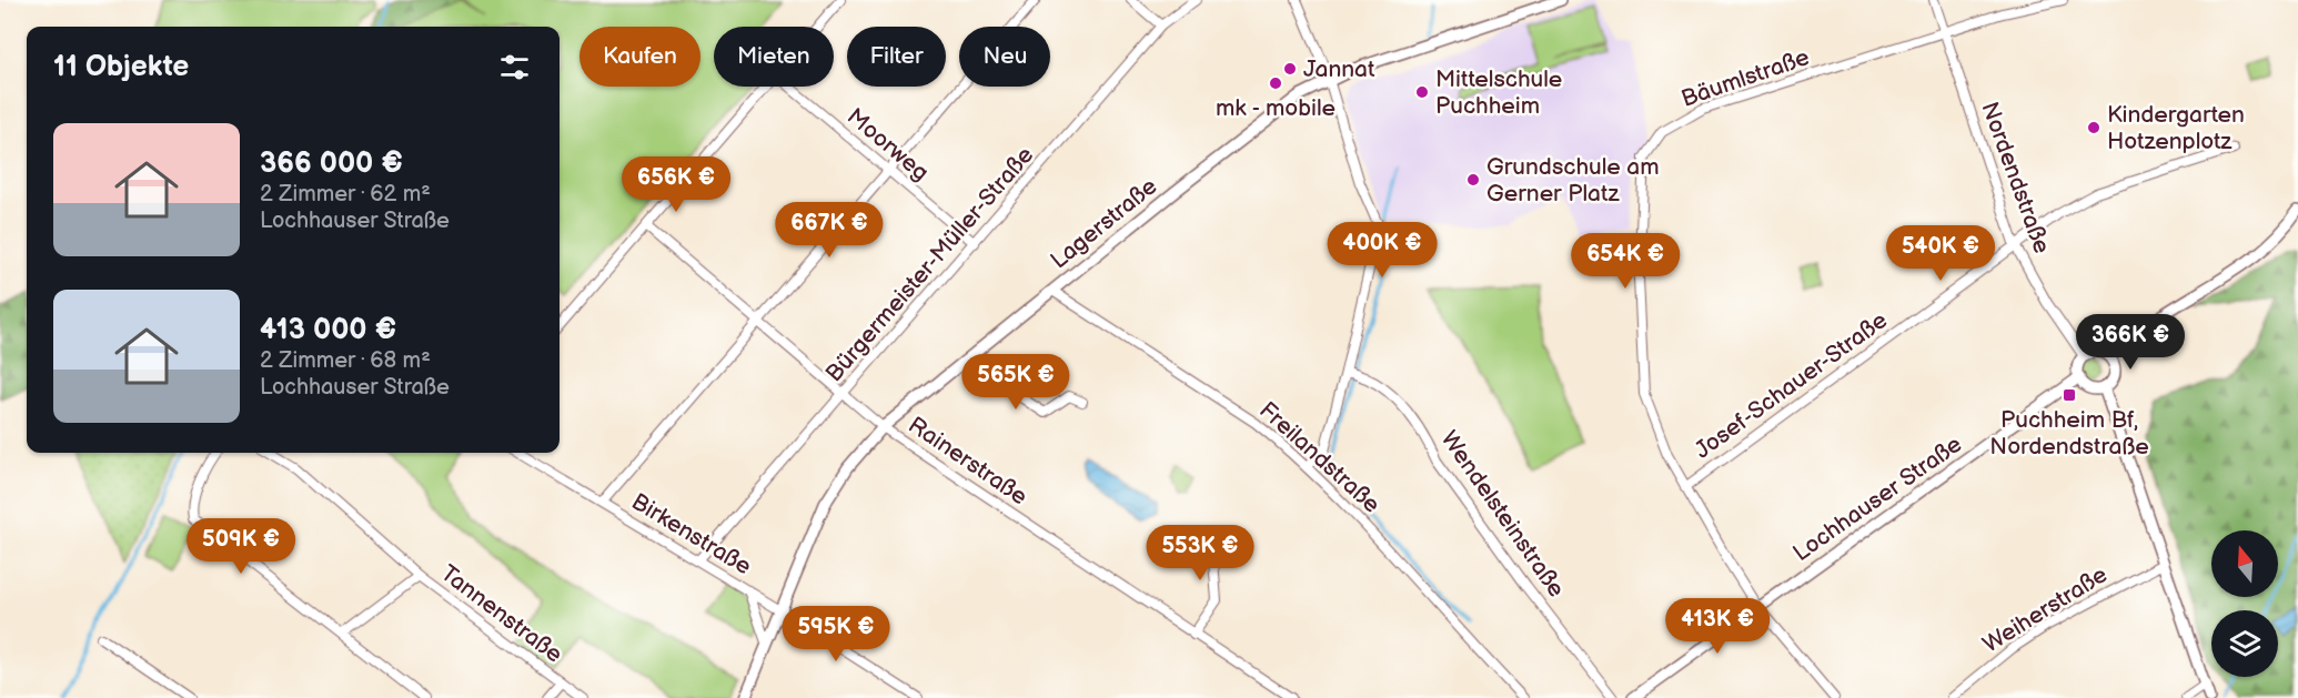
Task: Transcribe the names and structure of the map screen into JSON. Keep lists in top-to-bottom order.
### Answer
{
  "streets": {
    "street": [
      "Bäumlstraße",
      "Moorweg",
      "Nordendstraße",
      "Lagerstraße",
      "Bürgermeister-Müller-Straße",
      "Josef-Schauer-Straße",
      "Freilandstraße",
      "Rainerstraße",
      "Lochhauser Straße",
      "Wendelsteinstraße",
      "Birkenstraße",
      "Weiherstraße",
      "Tannenstraße"
    ]
  },
  "crossings": [
    ["Bäumlstraße", "Nordendstraße"],
    ["Bäumlstraße", "Josef-Schauer-Straße"],
    ["Bäumlstraße", "Lochhauser Straße"],
    ["Moorweg", "Bürgermeister-Müller-Straße"],
    ["Nordendstraße", "Josef-Schauer-Straße"],
    ["Nordendstraße", "Lochhauser Straße"],
    ["Lagerstraße", "Freilandstraße"],
    ["Lagerstraße", "Rainerstraße"],
    ["Lagerstraße", "Birkenstraße"],
    ["Bürgermeister-Müller-Straße", "Rainerstraße"],
    ["Bürgermeister-Müller-Straße", "Birkenstraße"]
  ],
  "places": {
    "other": [
      "Jannat",
      "mk - mobile",
      "Mittelschule Puchheim",
      "Kindergarten Hotzenplotz",
      "Grundschule am Gerner Platz"
    ],
    "transit": ["Puchheim Bf, Nordendstraße"]
  },
  "north": "top",
  "page": {
    "chip": [
      "Kaufen",
      "Mieten",
      "Filter",
      "Neu"
    ],
    "heading": "11 Objekte",
    "list": [
      {
        "name": "366 000 €",
        "note": "2 Zimmer · 62 m² · Lochhauser Straße"
      },
      {
        "name": "413 000 €",
        "note": "2 Zimmer · 68 m² · Lochhauser Straße"
      }
    ],
    "price": [
      "656K €",
      "667K €",
      "400K €",
      "540K €",
      "654K €",
      "366K €",
      "565K €",
      "509K €",
      "553K €",
      "413K €",
      "595K €"
    ]
  }
}
